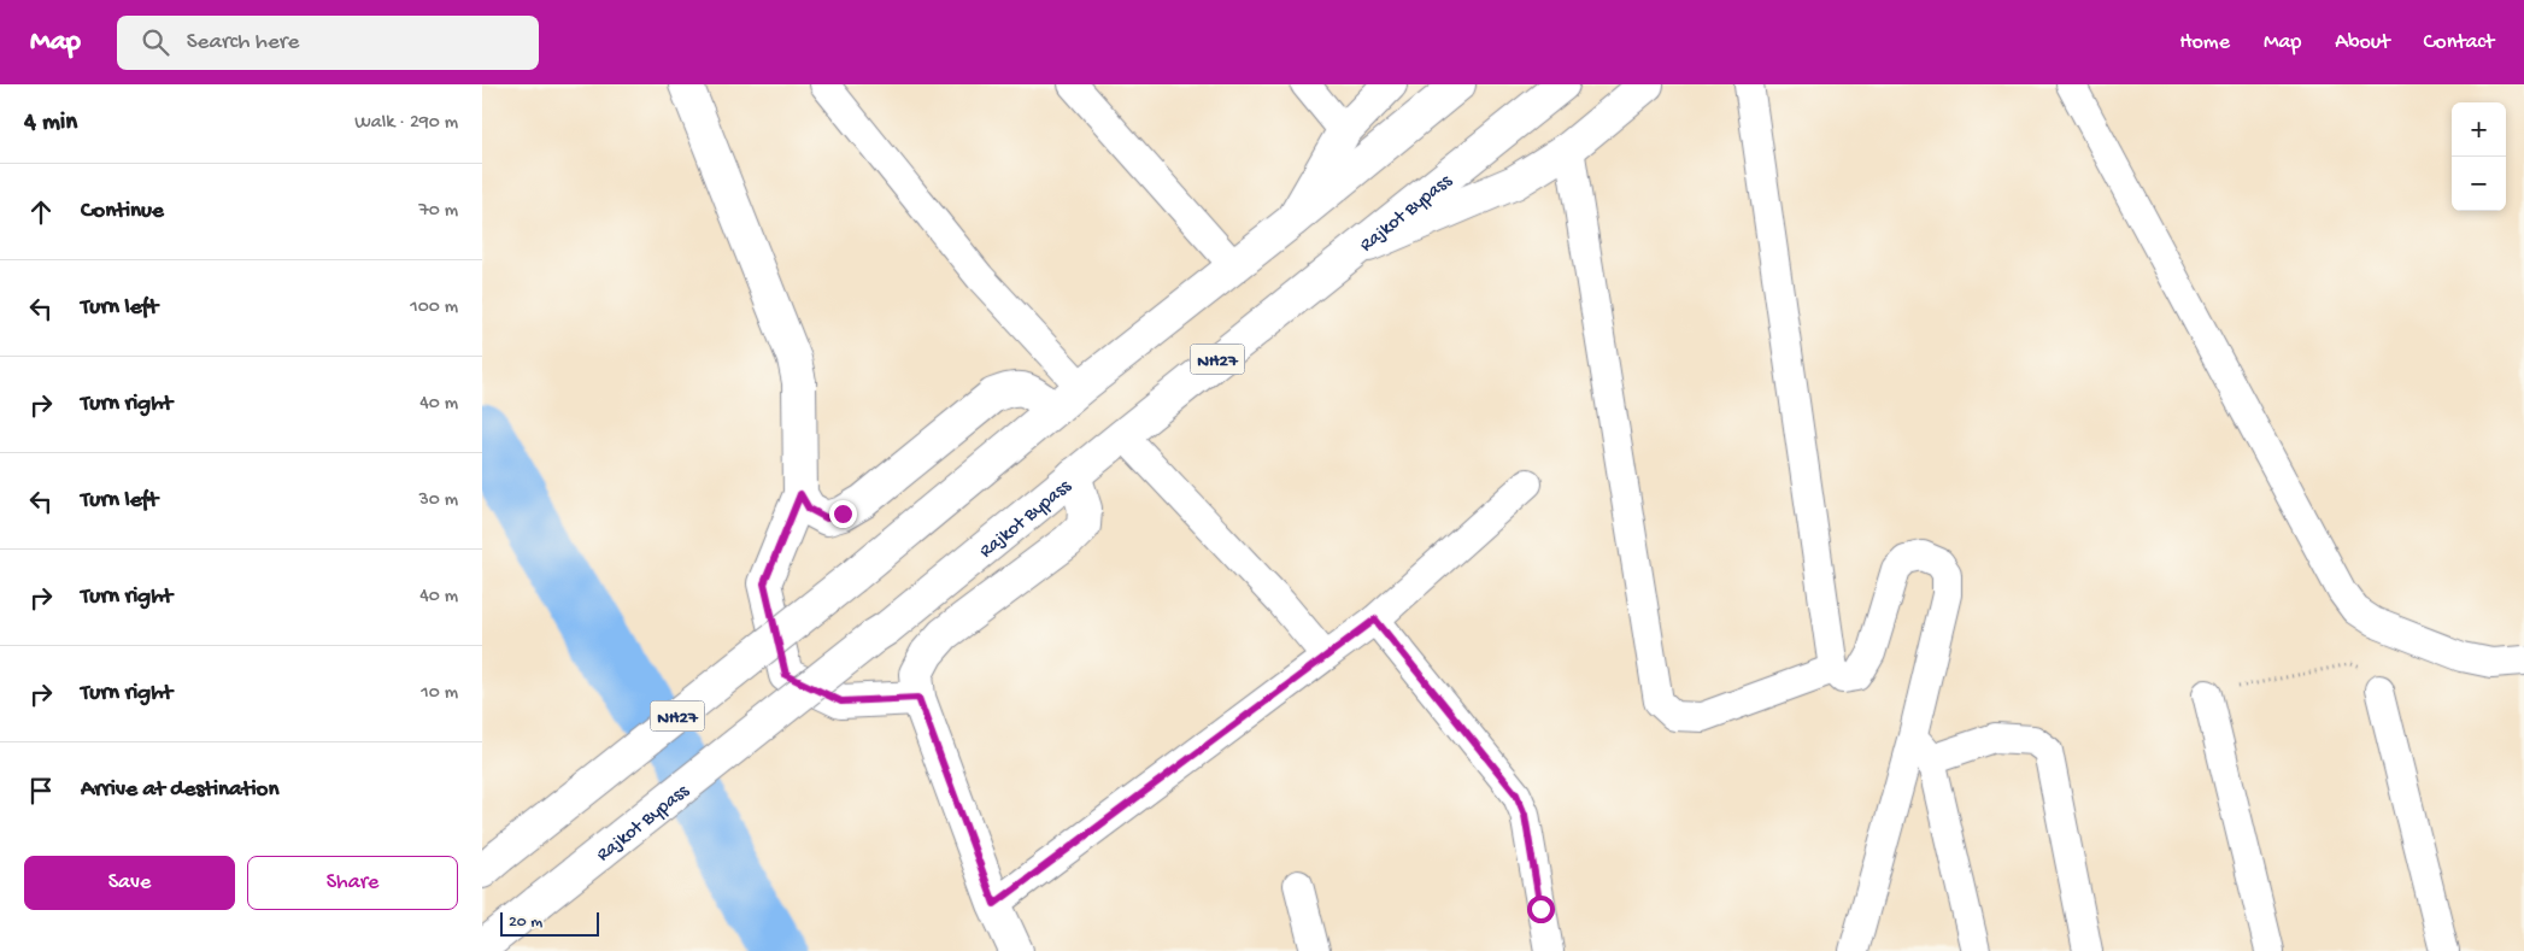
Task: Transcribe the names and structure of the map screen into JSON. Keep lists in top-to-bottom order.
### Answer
{
  "streets": {
    "main road": ["Rajkot Bypass", "NH27"]
  },
  "scale_bar": "20 m",
  "page": {
    "header": "Map",
    "search": "Search here",
    "nav": [
      "Home",
      "Map",
      "About",
      "Contact"
    ],
    "heading": ["4 min", "Walk · 290 m"],
    "map_buttons": ["+", "−"],
    "list": [
      ["Continue", "70 m"],
      ["Turn left", "100 m"],
      ["Turn right", "40 m"],
      ["Turn left", "30 m"],
      ["Turn right", "40 m"],
      ["Turn right", "10 m"],
      "Arrive at destination"
    ],
    "buttons": ["Save", "Share"],
    "scale": "20 m"
  }
}
